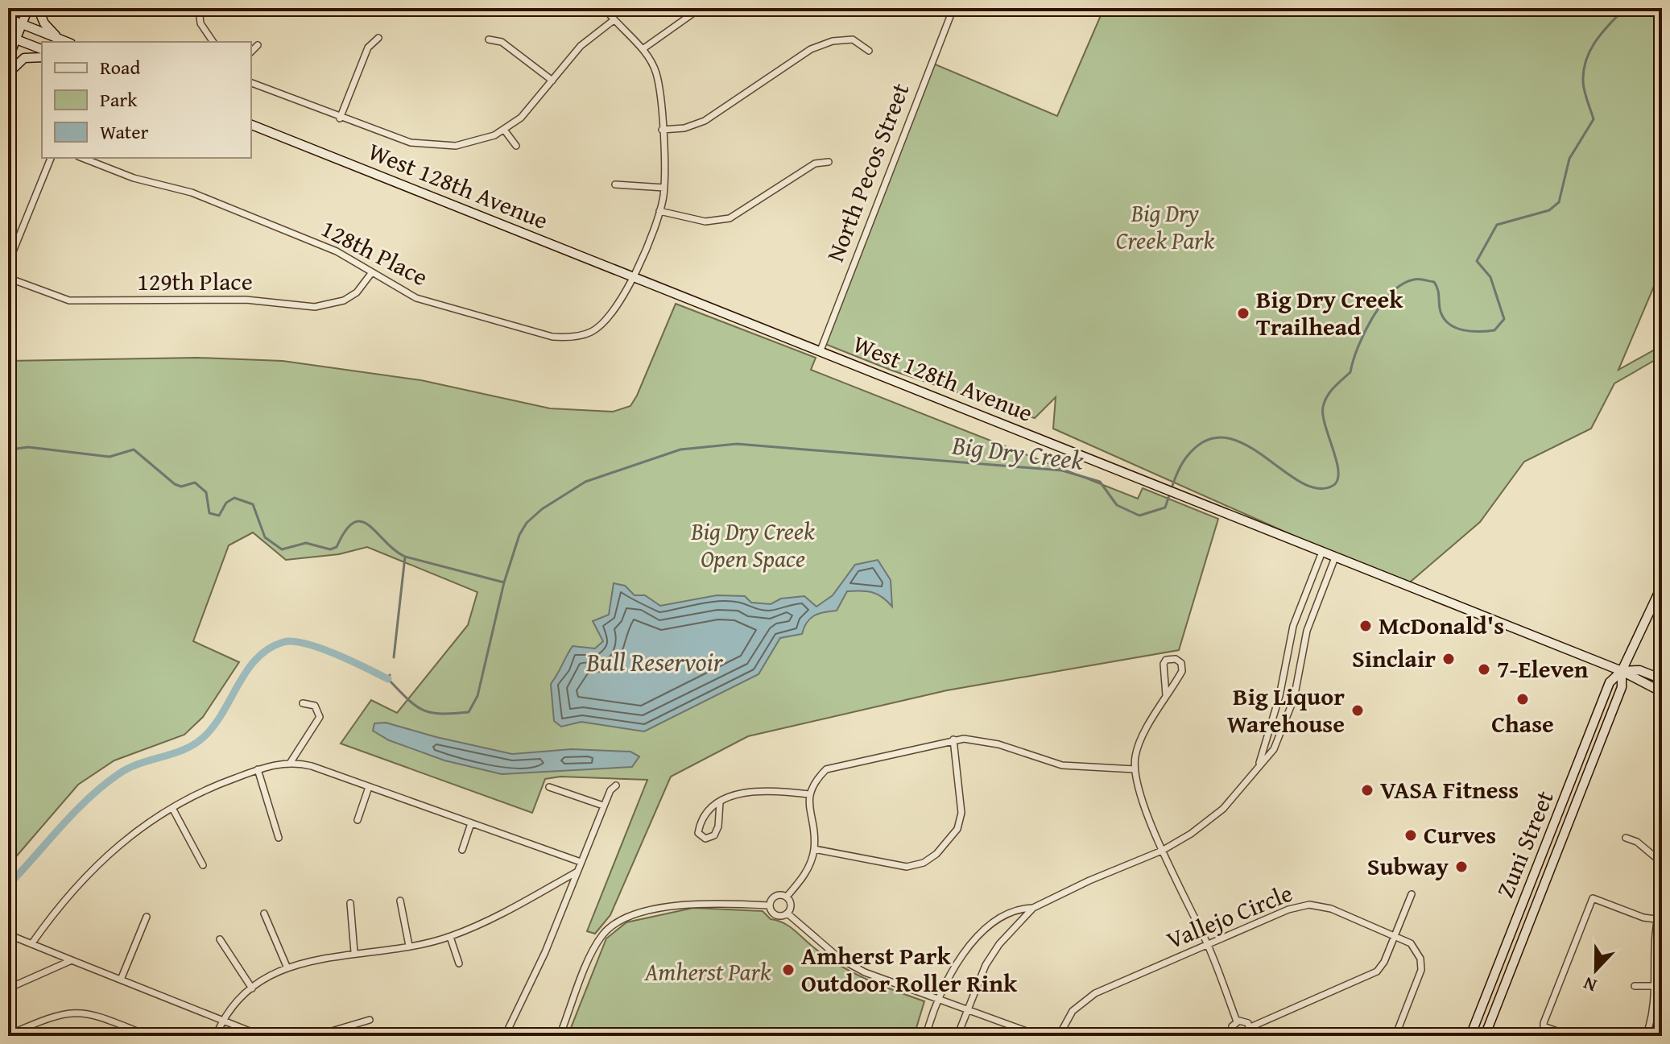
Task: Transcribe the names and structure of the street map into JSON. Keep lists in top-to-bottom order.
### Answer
{
  "streets": {
    "main road": ["West 128th Avenue", "Zuni Street"],
    "street": [
      "North Pecos Street",
      "128th Place",
      "129th Place",
      "Vallejo Circle"
    ]
  },
  "crossings": [
    ["North Pecos Street", "West 128th Avenue"],
    ["West 128th Avenue", "128th Place"],
    ["West 128th Avenue", "Zuni Street"],
    ["128th Place", "129th Place"]
  ],
  "water": ["Big Dry Creek", "Bull Reservoir"],
  "parks": ["Big Dry Creek Park", "Big Dry Creek Open Space", "Amherst Park"],
  "places": [
    "Big Dry Creek Trailhead",
    "McDonald's",
    "Sinclair",
    "7-Eleven",
    "Chase",
    "Big Liquor Warehouse",
    "VASA Fitness",
    "Curves",
    "Subway",
    "Amherst Park Outdoor Roller Rink"
  ],
  "legend": ["Road", "Park", "Water"],
  "north": "bottom"
}
